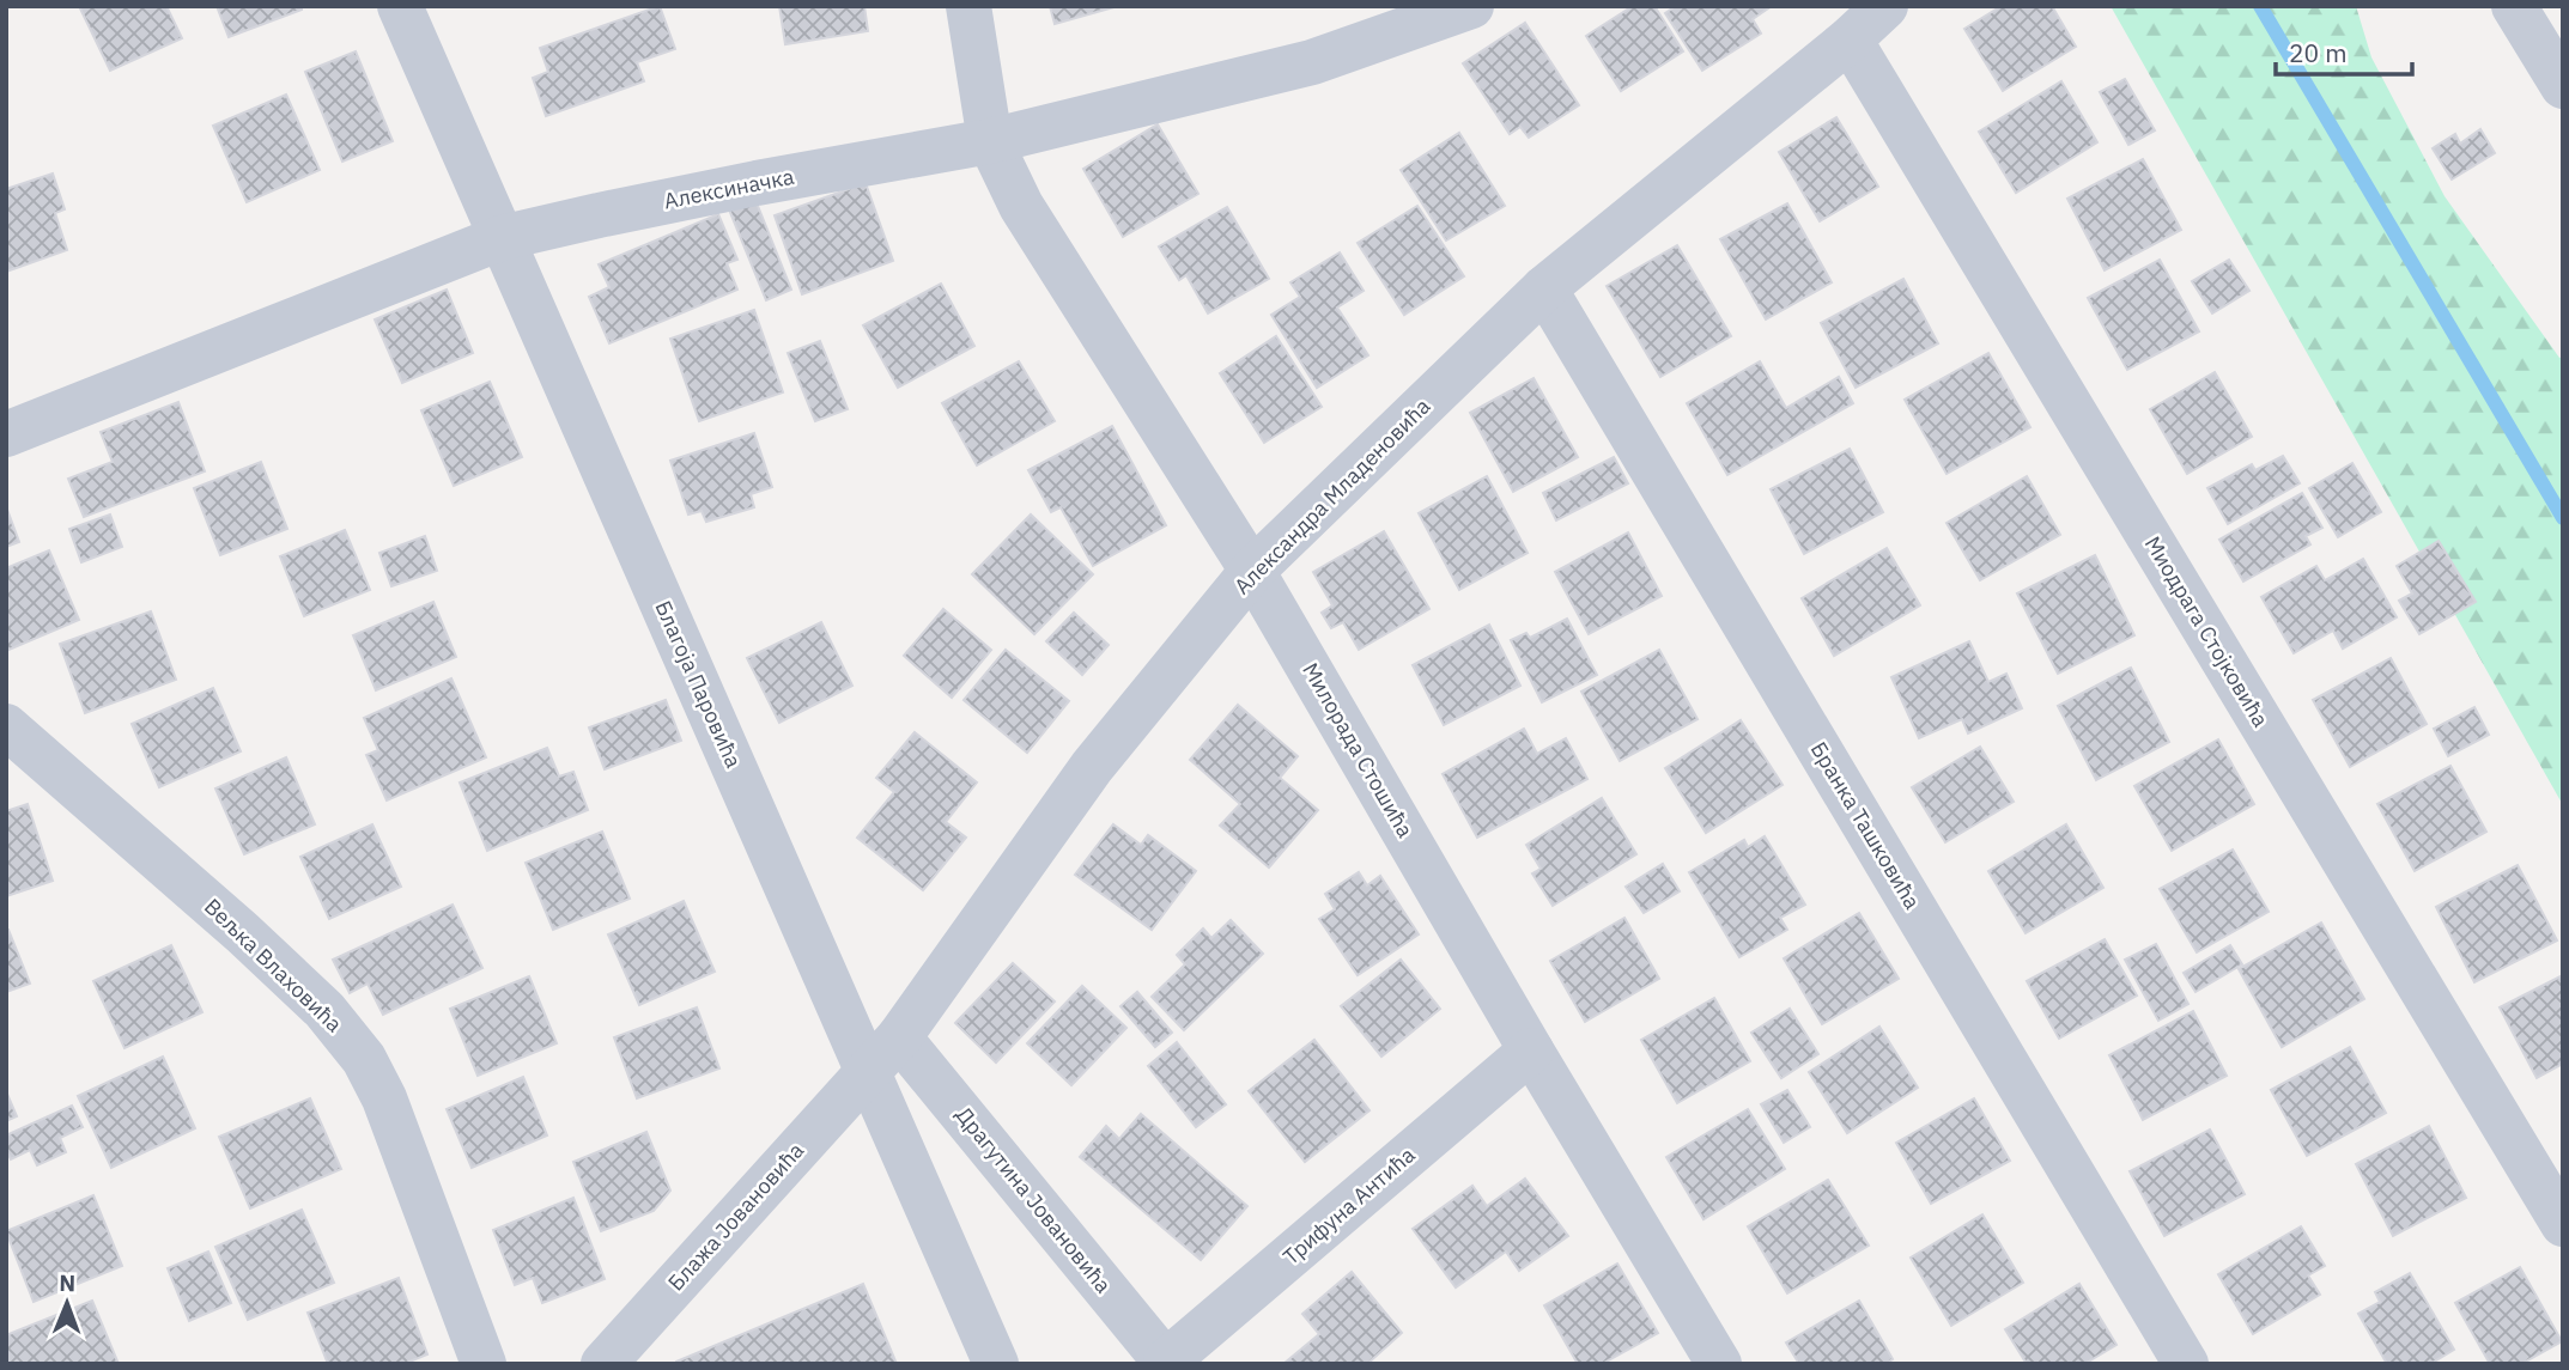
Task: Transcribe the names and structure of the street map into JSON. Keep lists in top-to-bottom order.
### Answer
{
  "streets": {
    "street": [
      "Алексиначка",
      "Александра Младеновића",
      "Миодрага Стојковића",
      "Благоја Паровића",
      "Милорада Стошића",
      "Бранка Ташковића",
      "Вељка Влаховића",
      "Драгутина Јовановића",
      "Трифуна Антића",
      "Блажа Јовановића"
    ]
  },
  "crossings": [
    ["Алексиначка", "Благоја Паровића"],
    ["Алексиначка", "Милорада Стошића"],
    ["Александра Младеновића", "Миодрага Стојковића"],
    ["Александра Младеновића", "Благоја Паровића"],
    ["Александра Младеновића", "Милорада Стошића"],
    ["Александра Младеновића", "Бранка Ташковића"],
    ["Александра Младеновића", "Драгутина Јовановића"],
    ["Александра Младеновића", "Блажа Јовановића"],
    ["Благоја Паровића", "Блажа Јовановића"],
    ["Милорада Стошића", "Трифуна Антића"],
    ["Драгутина Јовановића", "Трифуна Антића"]
  ],
  "scale_bar": "20 m",
  "north": "top"
}
